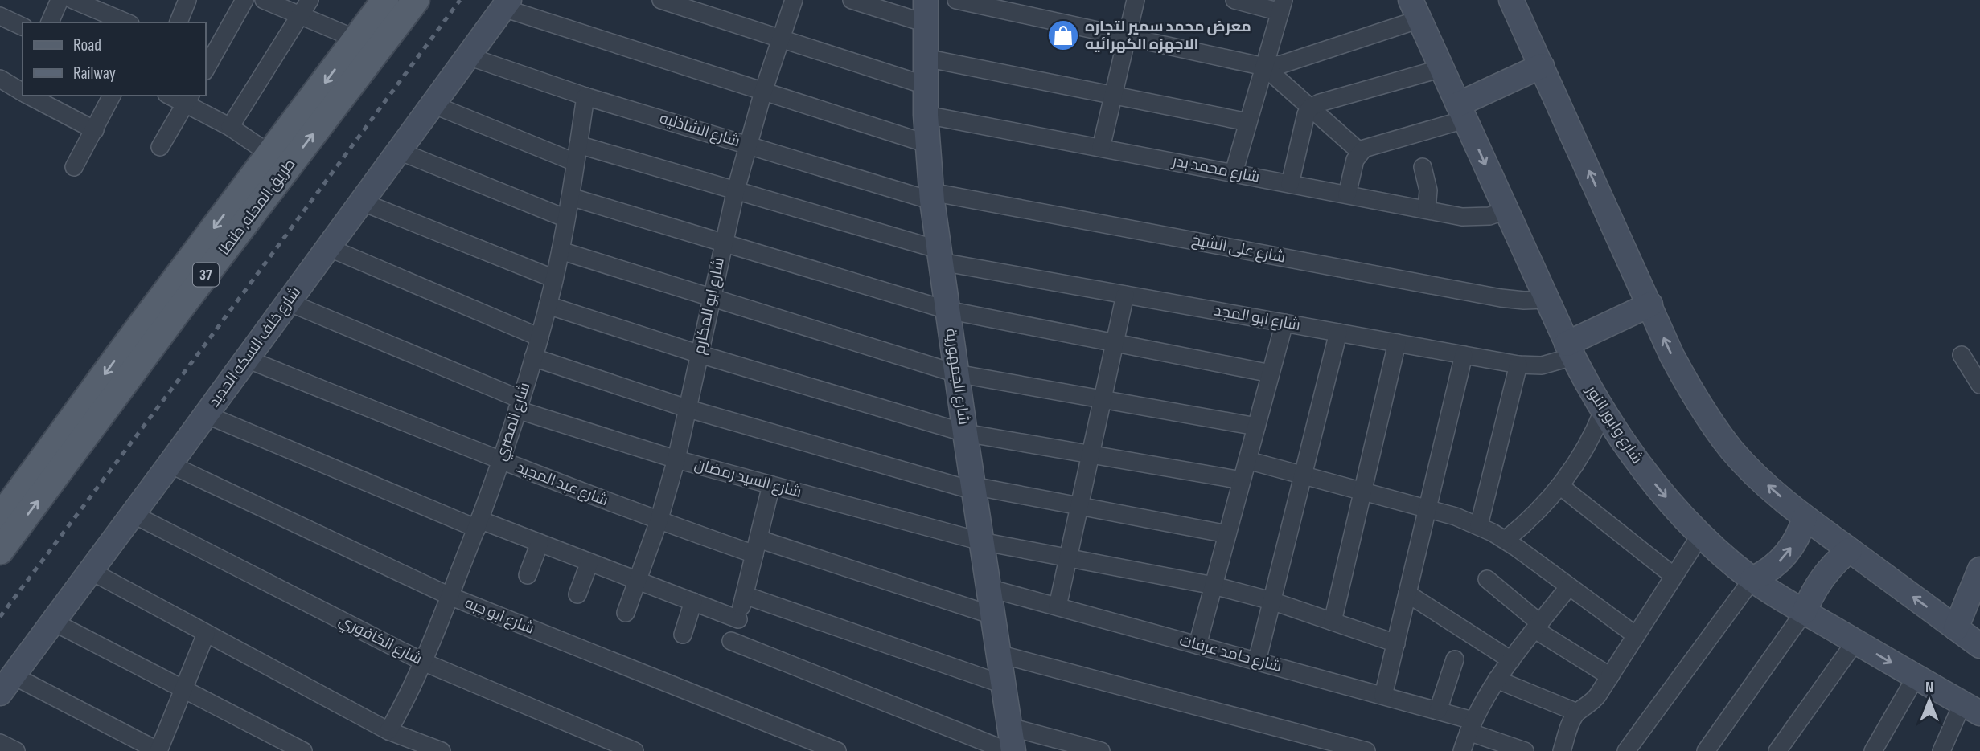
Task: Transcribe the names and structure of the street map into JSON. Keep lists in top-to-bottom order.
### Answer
{
  "streets": {
    "main road": [
      "طريق المحله, طنطا",
      "37",
      "شارع خلف السكه الحديد",
      "شارع الجمهورية",
      "شارع وابور النور"
    ],
    "street": [
      "شارع الشاذليه",
      "شارع محمد بدر",
      "شارع على الشيخ",
      "شارع ابو المكارم",
      "شارع ابو المجد",
      "شارع المصري",
      "شارع السيد رمضان",
      "شارع عبد المجيد",
      "شارع ابو جبه",
      "شارع الكافوري",
      "شارع حامد عرفات"
    ]
  },
  "crossings": [
    ["شارع الشاذليه", "شارع على الشيخ"],
    ["شارع الشاذليه", "شارع ابو المكارم"],
    ["شارع الشاذليه", "شارع خلف السكه الحديد"],
    ["شارع الشاذليه", "شارع الجمهورية"],
    ["شارع الشاذليه", "شارع المصري"],
    ["شارع محمد بدر", "شارع الجمهورية"],
    ["شارع محمد بدر", "شارع وابور النور"],
    ["شارع على الشيخ", "شارع الجمهورية"],
    ["شارع على الشيخ", "شارع وابور النور"],
    ["شارع ابو المكارم", "شارع ابو المجد"],
    ["شارع ابو المكارم", "شارع السيد رمضان"],
    ["شارع ابو المكارم", "شارع عبد المجيد"],
    ["شارع ابو المجد", "شارع خلف السكه الحديد"],
    ["شارع ابو المجد", "شارع الجمهورية"],
    ["شارع ابو المجد", "شارع المصري"],
    ["شارع ابو المجد", "شارع وابور النور"],
    ["شارع خلف السكه الحديد", "شارع السيد رمضان"],
    ["شارع خلف السكه الحديد", "شارع عبد المجيد"],
    ["شارع خلف السكه الحديد", "شارع ابو جبه"],
    ["شارع خلف السكه الحديد", "شارع الكافوري"],
    ["شارع الجمهورية", "شارع السيد رمضان"],
    ["شارع الجمهورية", "شارع عبد المجيد"],
    ["شارع الجمهورية", "شارع حامد عرفات"],
    ["شارع المصري", "شارع السيد رمضان"],
    ["شارع المصري", "شارع عبد المجيد"],
    ["شارع المصري", "شارع ابو جبه"],
    ["شارع المصري", "شارع الكافوري"]
  ],
  "places": {
    "shop": ["معرض محمد سمير لتجاره الاجهزه الكهرائيه"]
  },
  "legend": ["Road", "Railway"],
  "north": "top"
}
